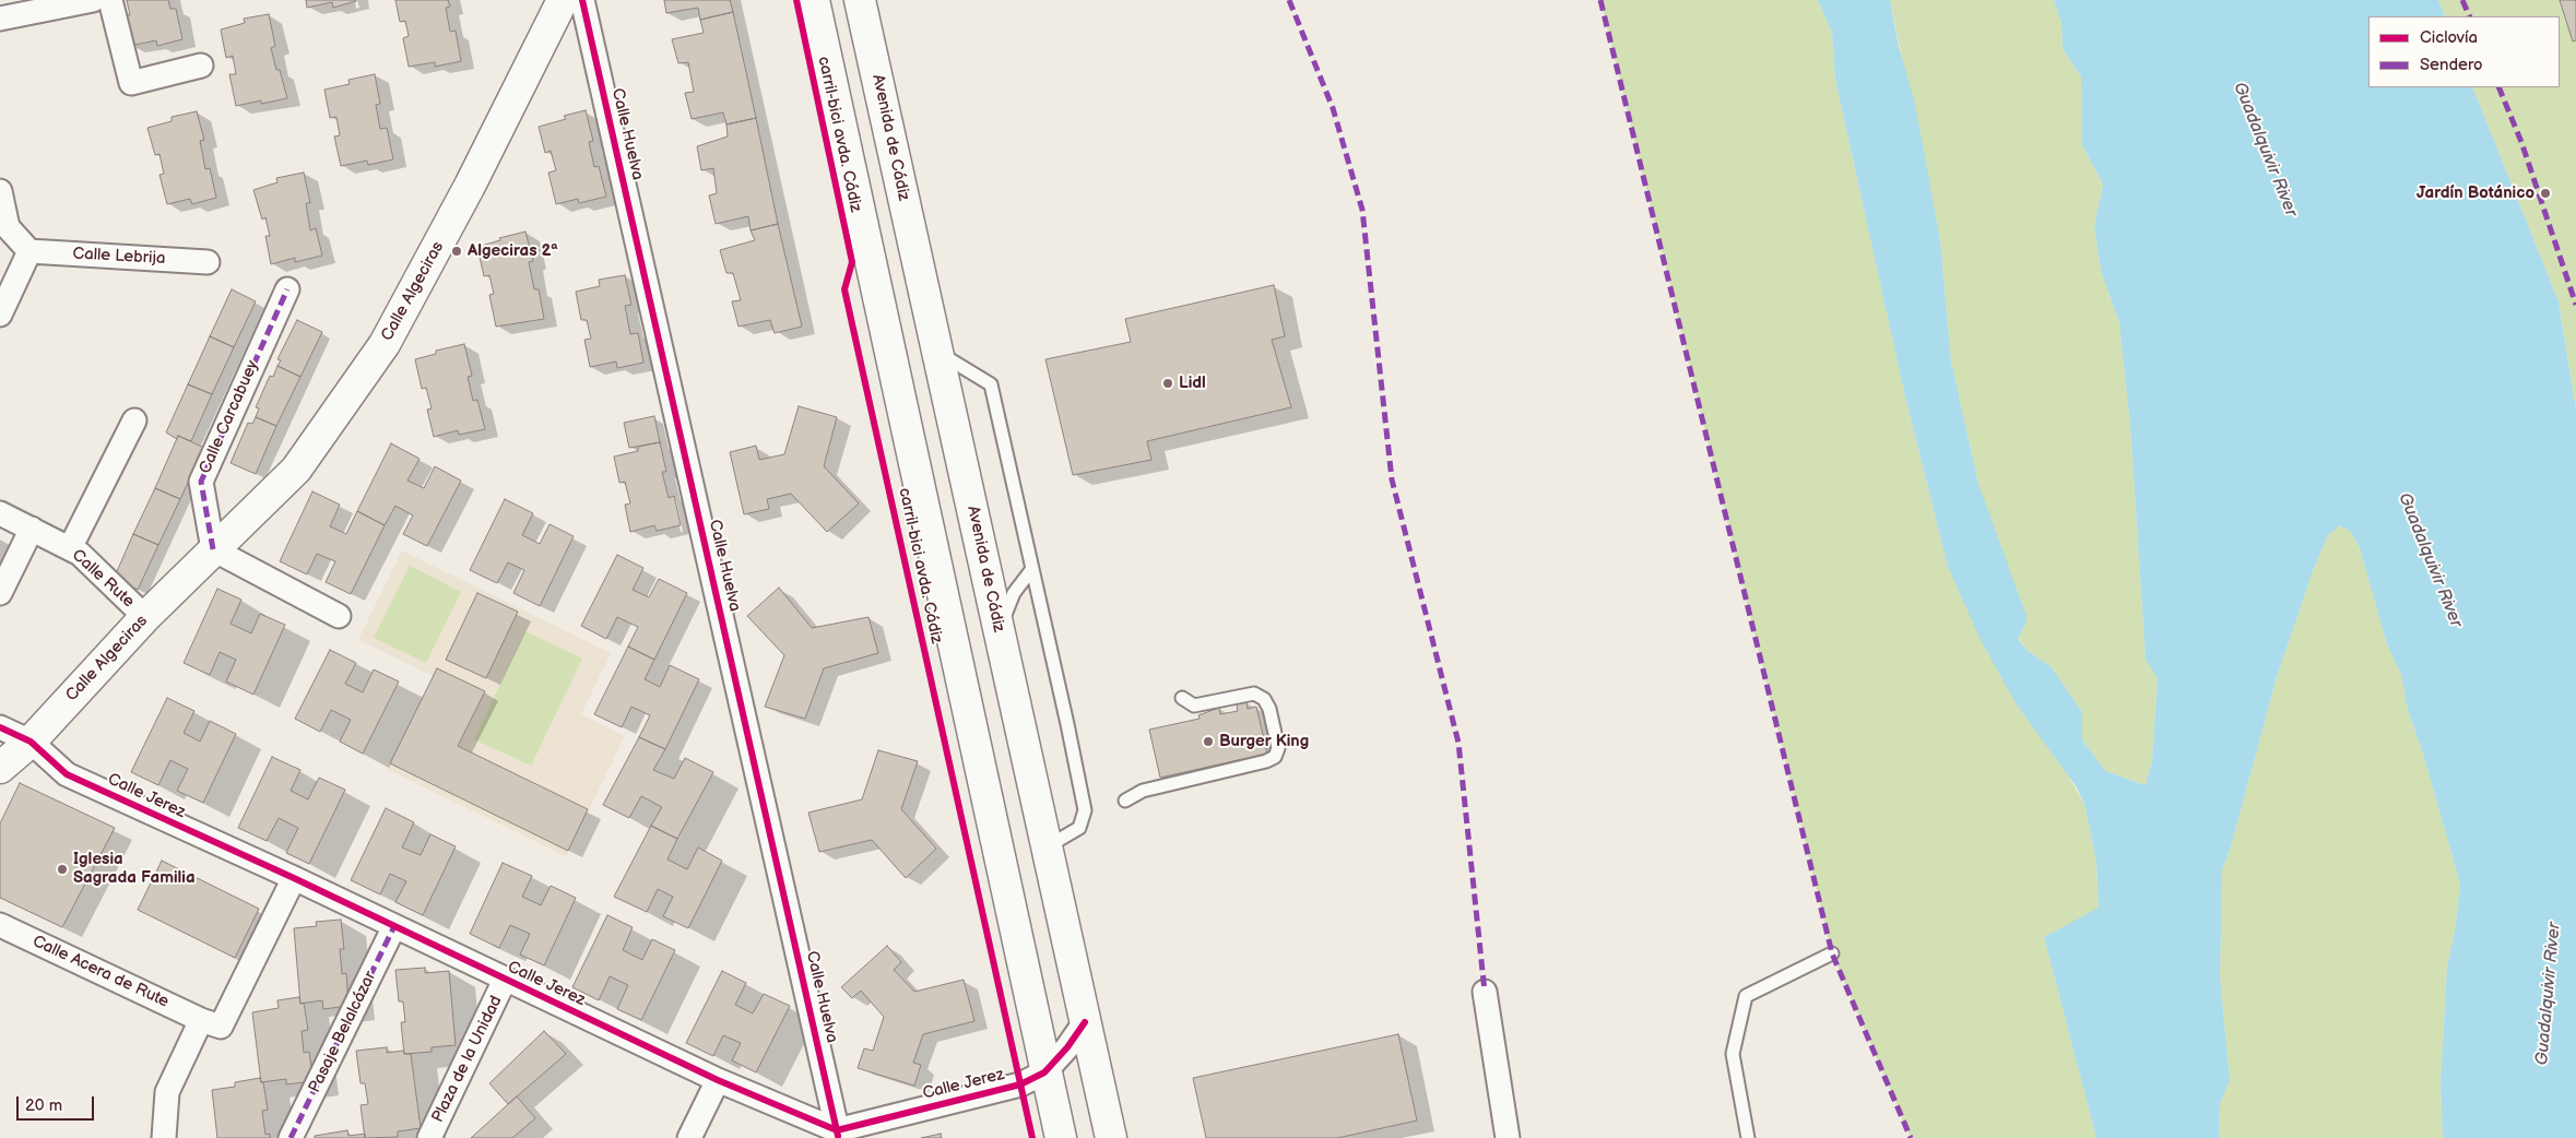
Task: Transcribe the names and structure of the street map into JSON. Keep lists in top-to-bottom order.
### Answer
{
  "streets": {
    "main road": ["Avenida de Cádiz", "Calle Algeciras"],
    "street": [
      "Calle Huelva",
      "Calle Lebrija",
      "Calle Carcabuey",
      "Calle Rute",
      "Calle Jerez",
      "Calle Acera de Rute",
      "Pasaje Belalcázar",
      "Plaza de la Unidad"
    ],
    "cycle path": ["carril-bici avda. Cádiz"]
  },
  "crossings": [
    ["Calle Huelva", "Calle Jerez"],
    ["Avenida de Cádiz", "Calle Jerez"],
    ["Calle Algeciras", "Calle Carcabuey"],
    ["Calle Algeciras", "Calle Rute"],
    ["Calle Algeciras", "Calle Jerez"],
    ["Calle Jerez", "Calle Acera de Rute"],
    ["Calle Jerez", "Pasaje Belalcázar"],
    ["Calle Jerez", "Plaza de la Unidad"]
  ],
  "water": ["Guadalquivir River"],
  "places": [
    "Jardín Botánico",
    "Algeciras 2ª",
    "Lidl",
    "Burger King",
    "Iglesia Sagrada Familia"
  ],
  "legend": ["Ciclovía", "Sendero"],
  "scale_bar": "20 m"
}
